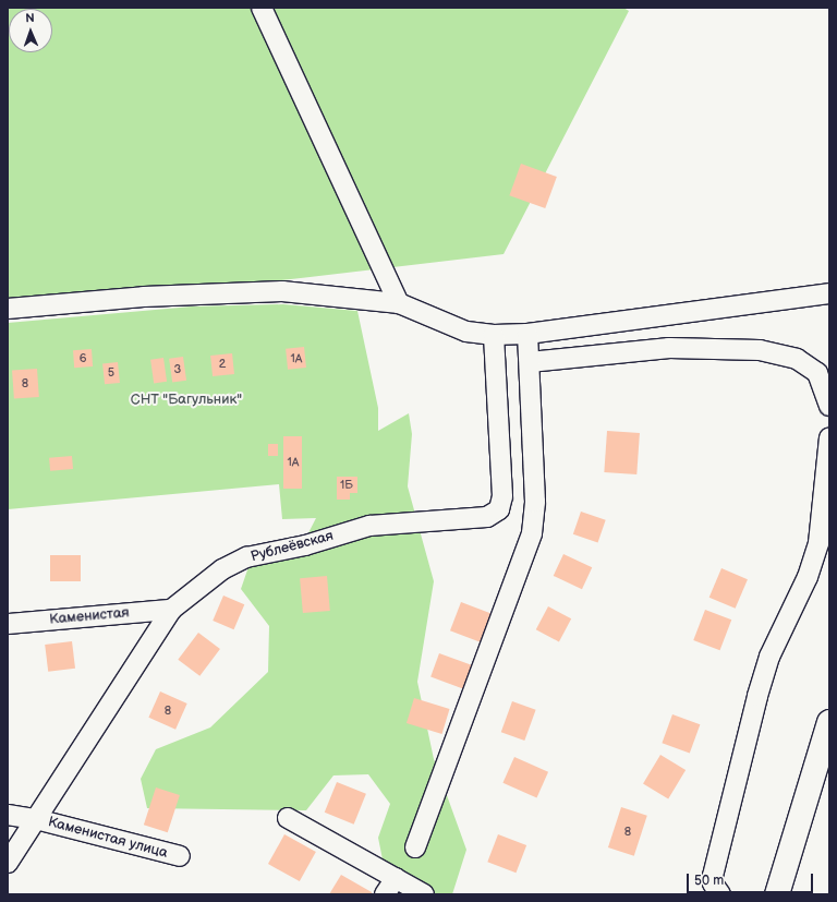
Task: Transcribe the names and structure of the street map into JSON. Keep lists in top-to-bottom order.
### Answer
{
  "streets": {
    "street": ["Рублеёвская", "Каменистая", "Каменистая улица"]
  },
  "crossings": [
    ["Рублеёвская", "Каменистая"],
    ["Рублеёвская", "Каменистая улица"]
  ],
  "parks": ["СНТ \"Багульник\""],
  "house_numbers": [
    "6",
    "1А",
    "2",
    "3",
    "5",
    "8",
    "1А",
    "1Б",
    "8",
    "8"
  ],
  "scale_bar": "50 m",
  "north": "top"
}
